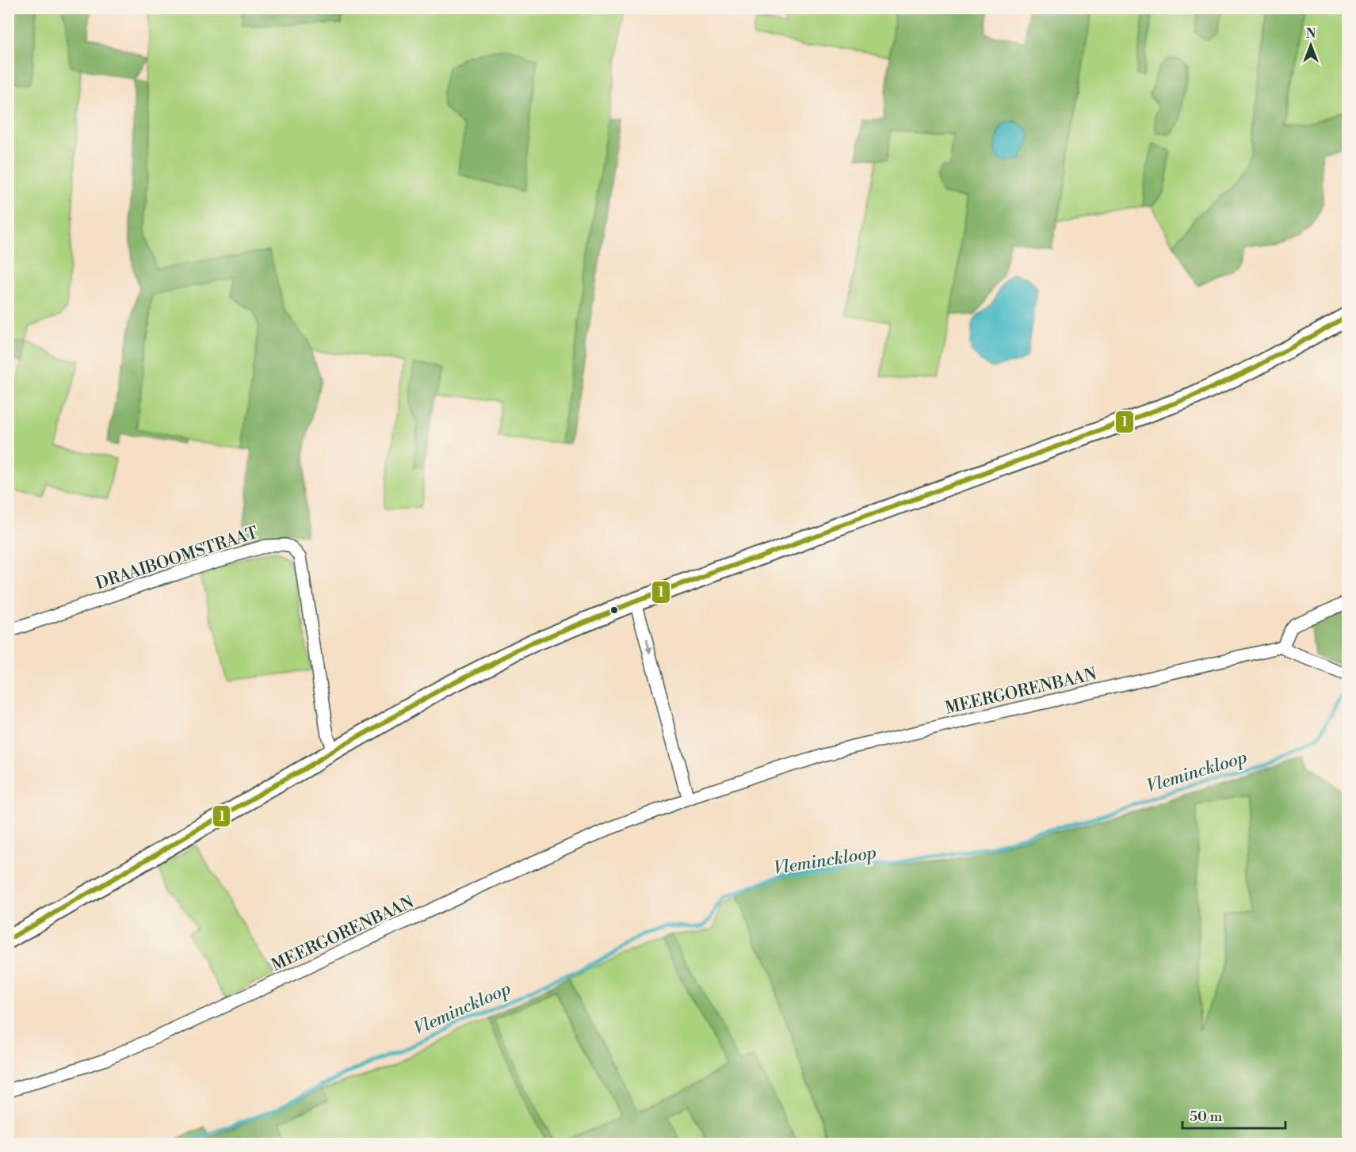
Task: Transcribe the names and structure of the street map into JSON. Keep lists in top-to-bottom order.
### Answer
{
  "streets": {
    "street": ["DRAAIBOOMSTRAAT", "MEERGORENBAAN"]
  },
  "water": ["Vleminckloop"],
  "lines": ["transit line 1"],
  "scale_bar": "50 m",
  "north": "top"
}
